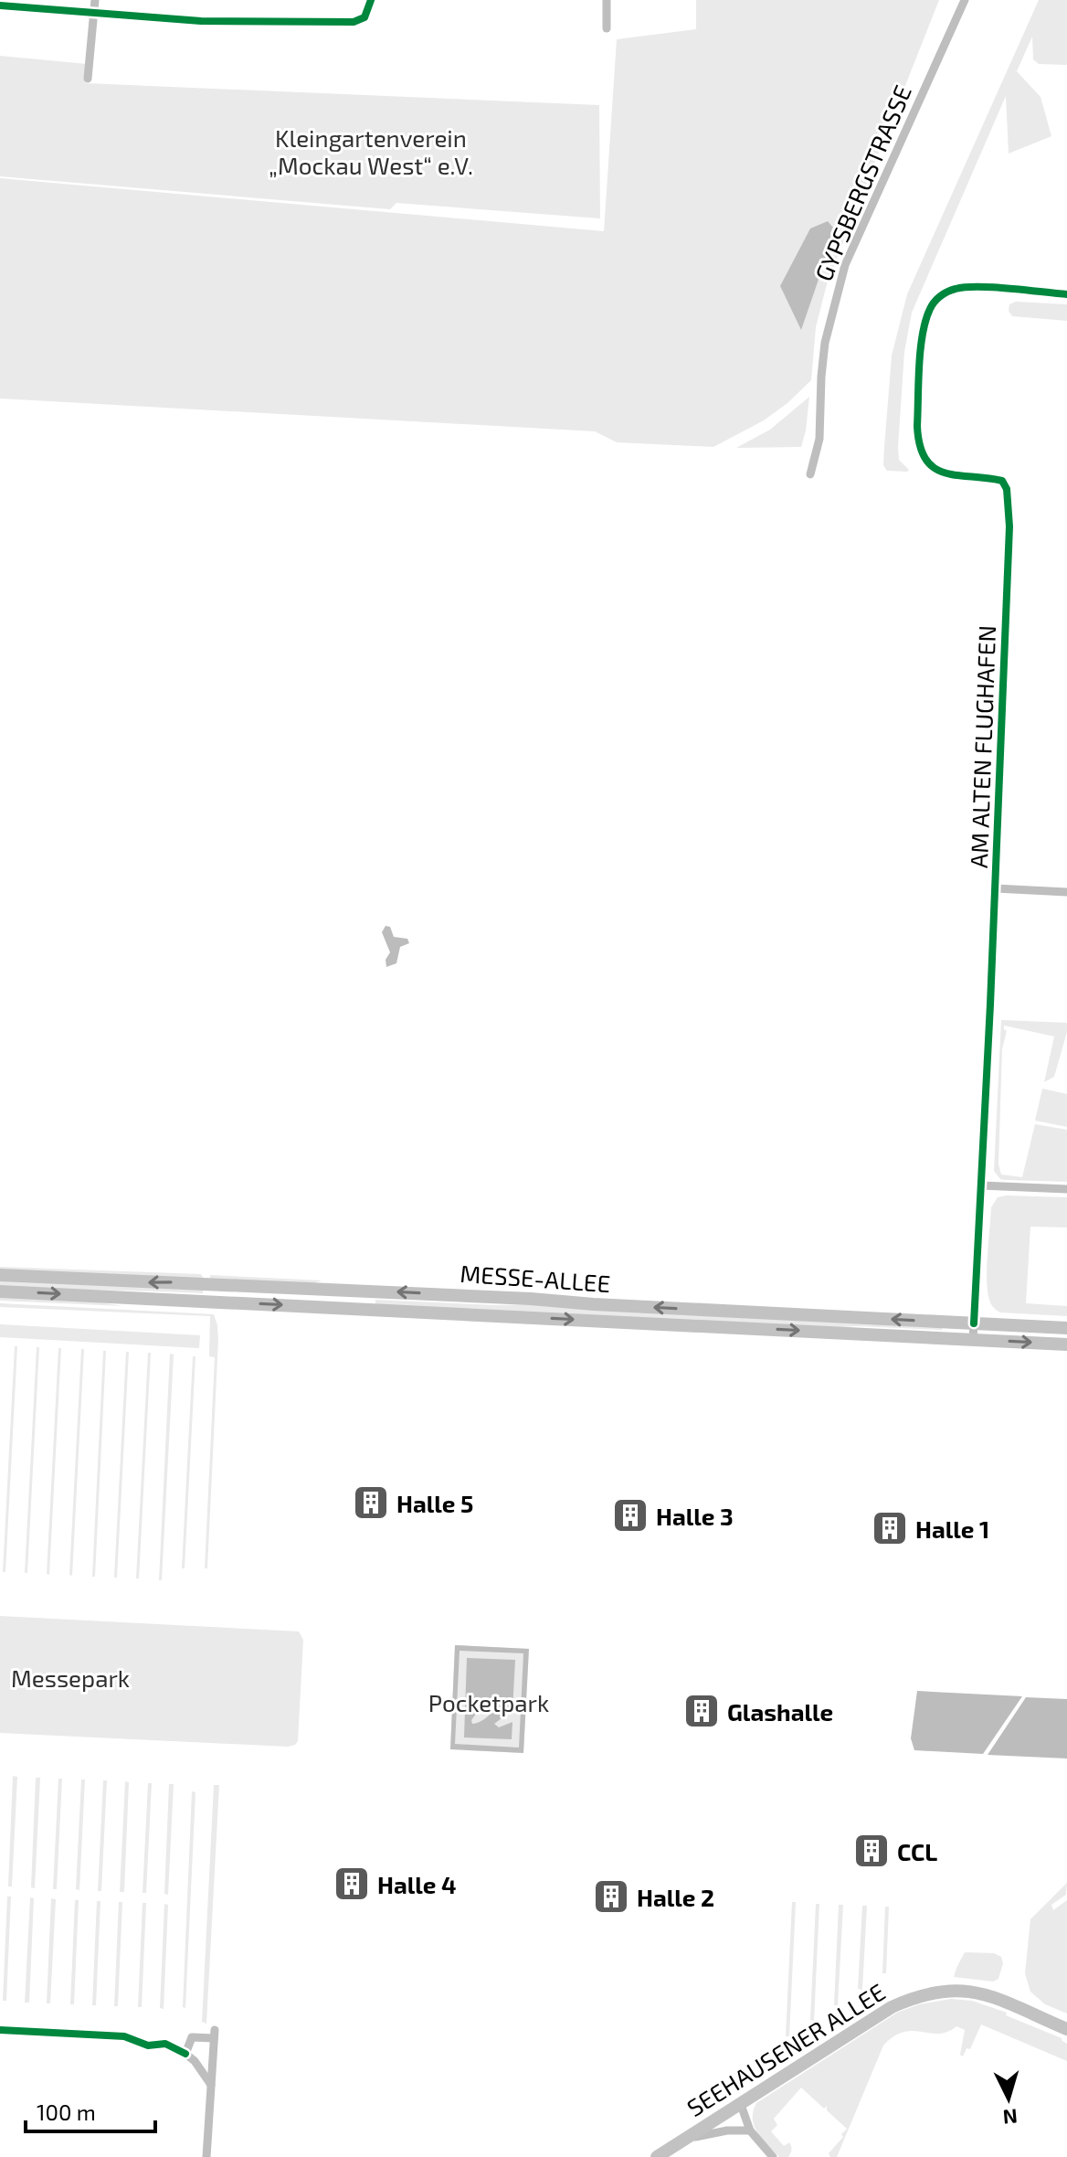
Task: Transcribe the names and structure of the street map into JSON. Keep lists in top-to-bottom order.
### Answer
{
  "streets": {
    "main road": ["MESSE-ALLEE", "SEEHAUSENER ALLEE"],
    "street": ["GYPSBERGSTRASSE", "AM ALTEN FLUGHAFEN"]
  },
  "crossings": [
    ["AM ALTEN FLUGHAFEN", "MESSE-ALLEE"]
  ],
  "parks": ["Kleingartenverein „Mockau West“ e.V.", "Messepark", "Pocketpark"],
  "places": {
    "building": [
      "Halle 5",
      "Halle 3",
      "Halle 1",
      "Glashalle",
      "CCL",
      "Halle 4",
      "Halle 2"
    ]
  },
  "scale_bar": "100 m",
  "north": "bottom"
}
